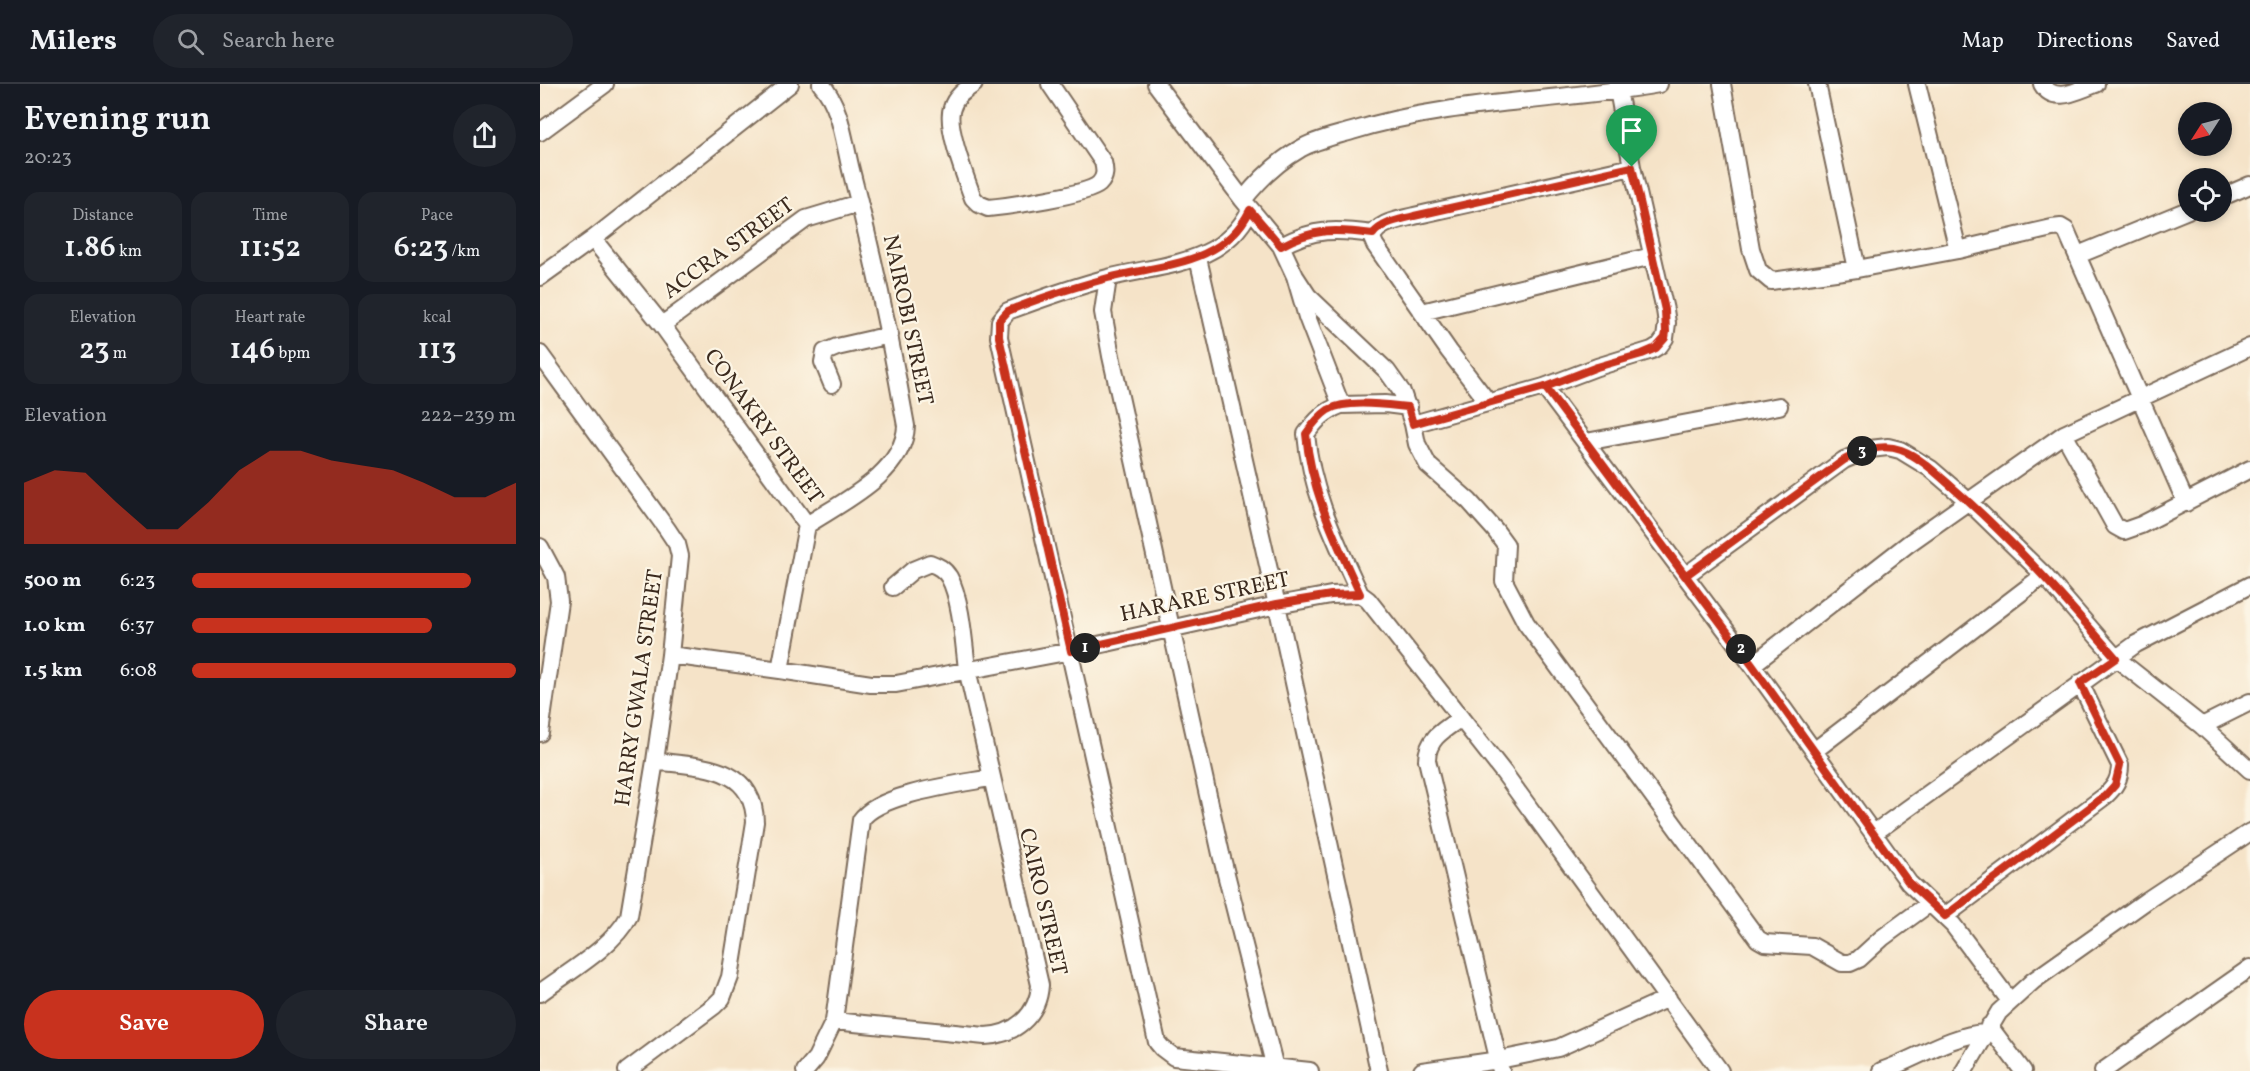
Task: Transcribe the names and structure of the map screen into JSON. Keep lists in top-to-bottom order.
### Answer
{
  "streets": {
    "street": [
      "ACCRA STREET",
      "NAIROBI STREET",
      "CONAKRY STREET",
      "HARARE STREET",
      "HARRY GWALA STREET",
      "CAIRO STREET"
    ]
  },
  "crossings": [
    ["ACCRA STREET", "NAIROBI STREET"],
    ["ACCRA STREET", "CONAKRY STREET"],
    ["NAIROBI STREET", "CONAKRY STREET"],
    ["CONAKRY STREET", "HARARE STREET"],
    ["HARARE STREET", "HARRY GWALA STREET"],
    ["HARARE STREET", "CAIRO STREET"]
  ],
  "north": "bottom left",
  "page": {
    "header": "Milers",
    "search": "Search here",
    "nav": ["Map", "Directions", "Saved"],
    "heading": ["Evening run", "20:23"],
    "stats": [
      ["Distance", "1.86 km"],
      ["Time", "11:52"],
      ["Pace", "6:23 /km"],
      ["Elevation", "23 m"],
      ["Heart rate", "146 bpm"],
      ["kcal", "113"]
    ],
    "chart": ["Elevation", "222–239 m"],
    "pins": ["3", "1", "2"],
    "list": [
      {
        "name": "500 m",
        "note": "6:23"
      },
      {
        "name": "1.0 km",
        "note": "6:37"
      },
      {
        "name": "1.5 km",
        "note": "6:08"
      }
    ],
    "buttons": ["Save", "Share"]
  }
}
